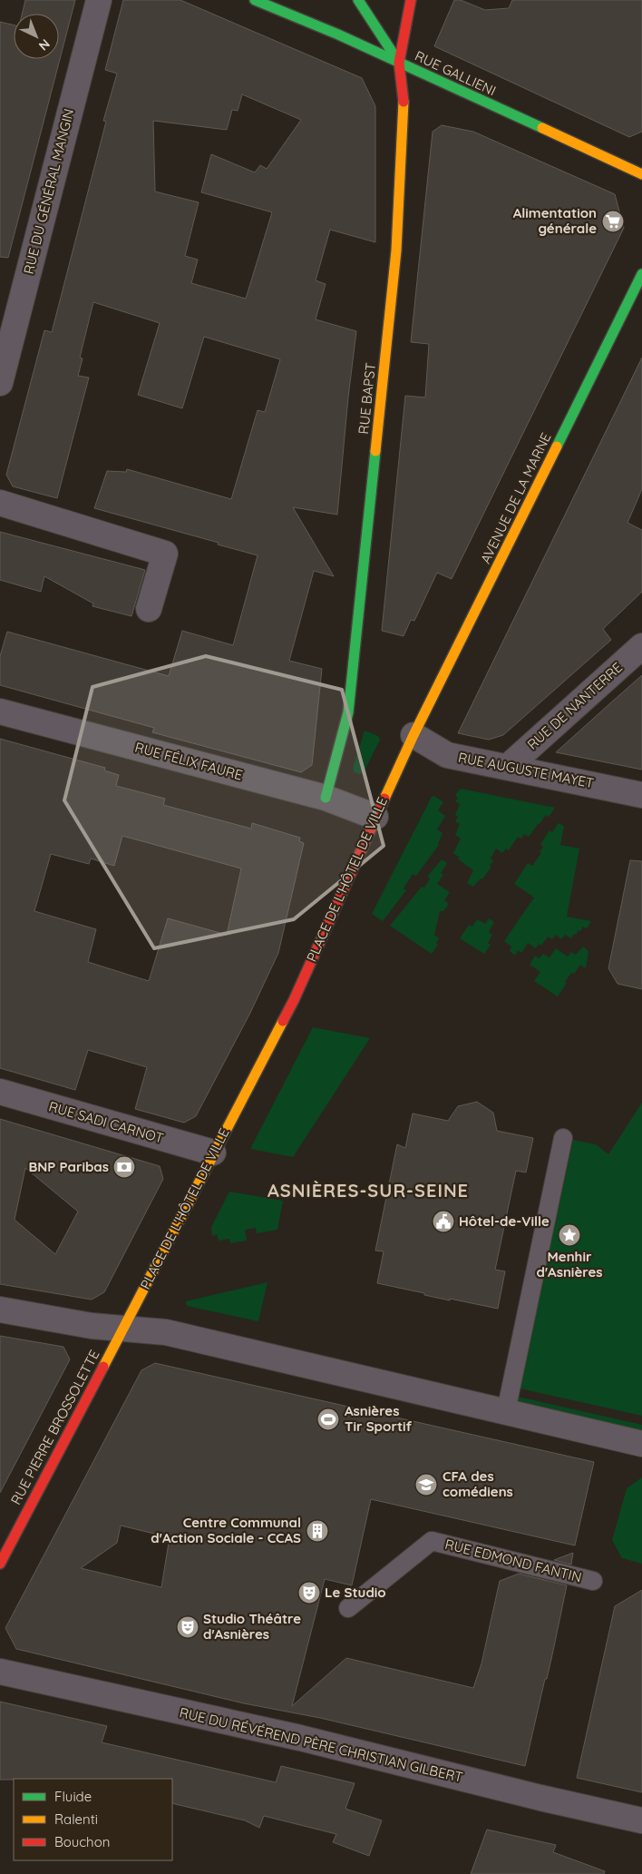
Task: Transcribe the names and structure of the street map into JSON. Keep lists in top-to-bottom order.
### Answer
{
  "streets": {
    "main road": [
      "RUE GALLIENI",
      "RUE BAPST",
      "AVENUE DE LA MARNE",
      "PLACE DE L'HÔTEL DE VILLE",
      "RUE PIERRE BROSSOLETTE"
    ],
    "street": [
      "RUE DU GÉNÉRAL MANGIN",
      "RUE DE NANTERRE",
      "RUE FÉLIX FAURE",
      "RUE AUGUSTE MAYET",
      "RUE SADI CARNOT",
      "RUE DU RÉVÉREND PÈRE CHRISTIAN GILBERT"
    ],
    "lane": ["RUE EDMOND FANTIN"]
  },
  "crossings": [
    ["RUE GALLIENI", "RUE BAPST"],
    ["RUE BAPST", "RUE FÉLIX FAURE"],
    ["AVENUE DE LA MARNE", "RUE AUGUSTE MAYET"],
    ["AVENUE DE LA MARNE", "PLACE DE L'HÔTEL DE VILLE"],
    ["RUE DE NANTERRE", "RUE AUGUSTE MAYET"],
    ["RUE FÉLIX FAURE", "PLACE DE L'HÔTEL DE VILLE"],
    ["RUE AUGUSTE MAYET", "PLACE DE L'HÔTEL DE VILLE"],
    ["PLACE DE L'HÔTEL DE VILLE", "RUE SADI CARNOT"],
    ["PLACE DE L'HÔTEL DE VILLE", "RUE PIERRE BROSSOLETTE"]
  ],
  "districts": ["ASNIÈRES-SUR-SEINE"],
  "places": {
    "supermarket": ["Alimentation générale"],
    "bank": ["BNP Paribas"],
    "public building": ["Hôtel-de-Ville"],
    "place": ["Menhir d'Asnières"],
    "sports": ["Asnières Tir Sportif"],
    "school or university": ["CFA des comédiens"],
    "building": ["Centre Communal d'Action Sociale - CCAS"],
    "theatre": ["Le Studio", "Studio Théâtre d'Asnières"]
  },
  "legend": ["Fluide", "Ralenti", "Bouchon"],
  "north": "bottom right"
}
